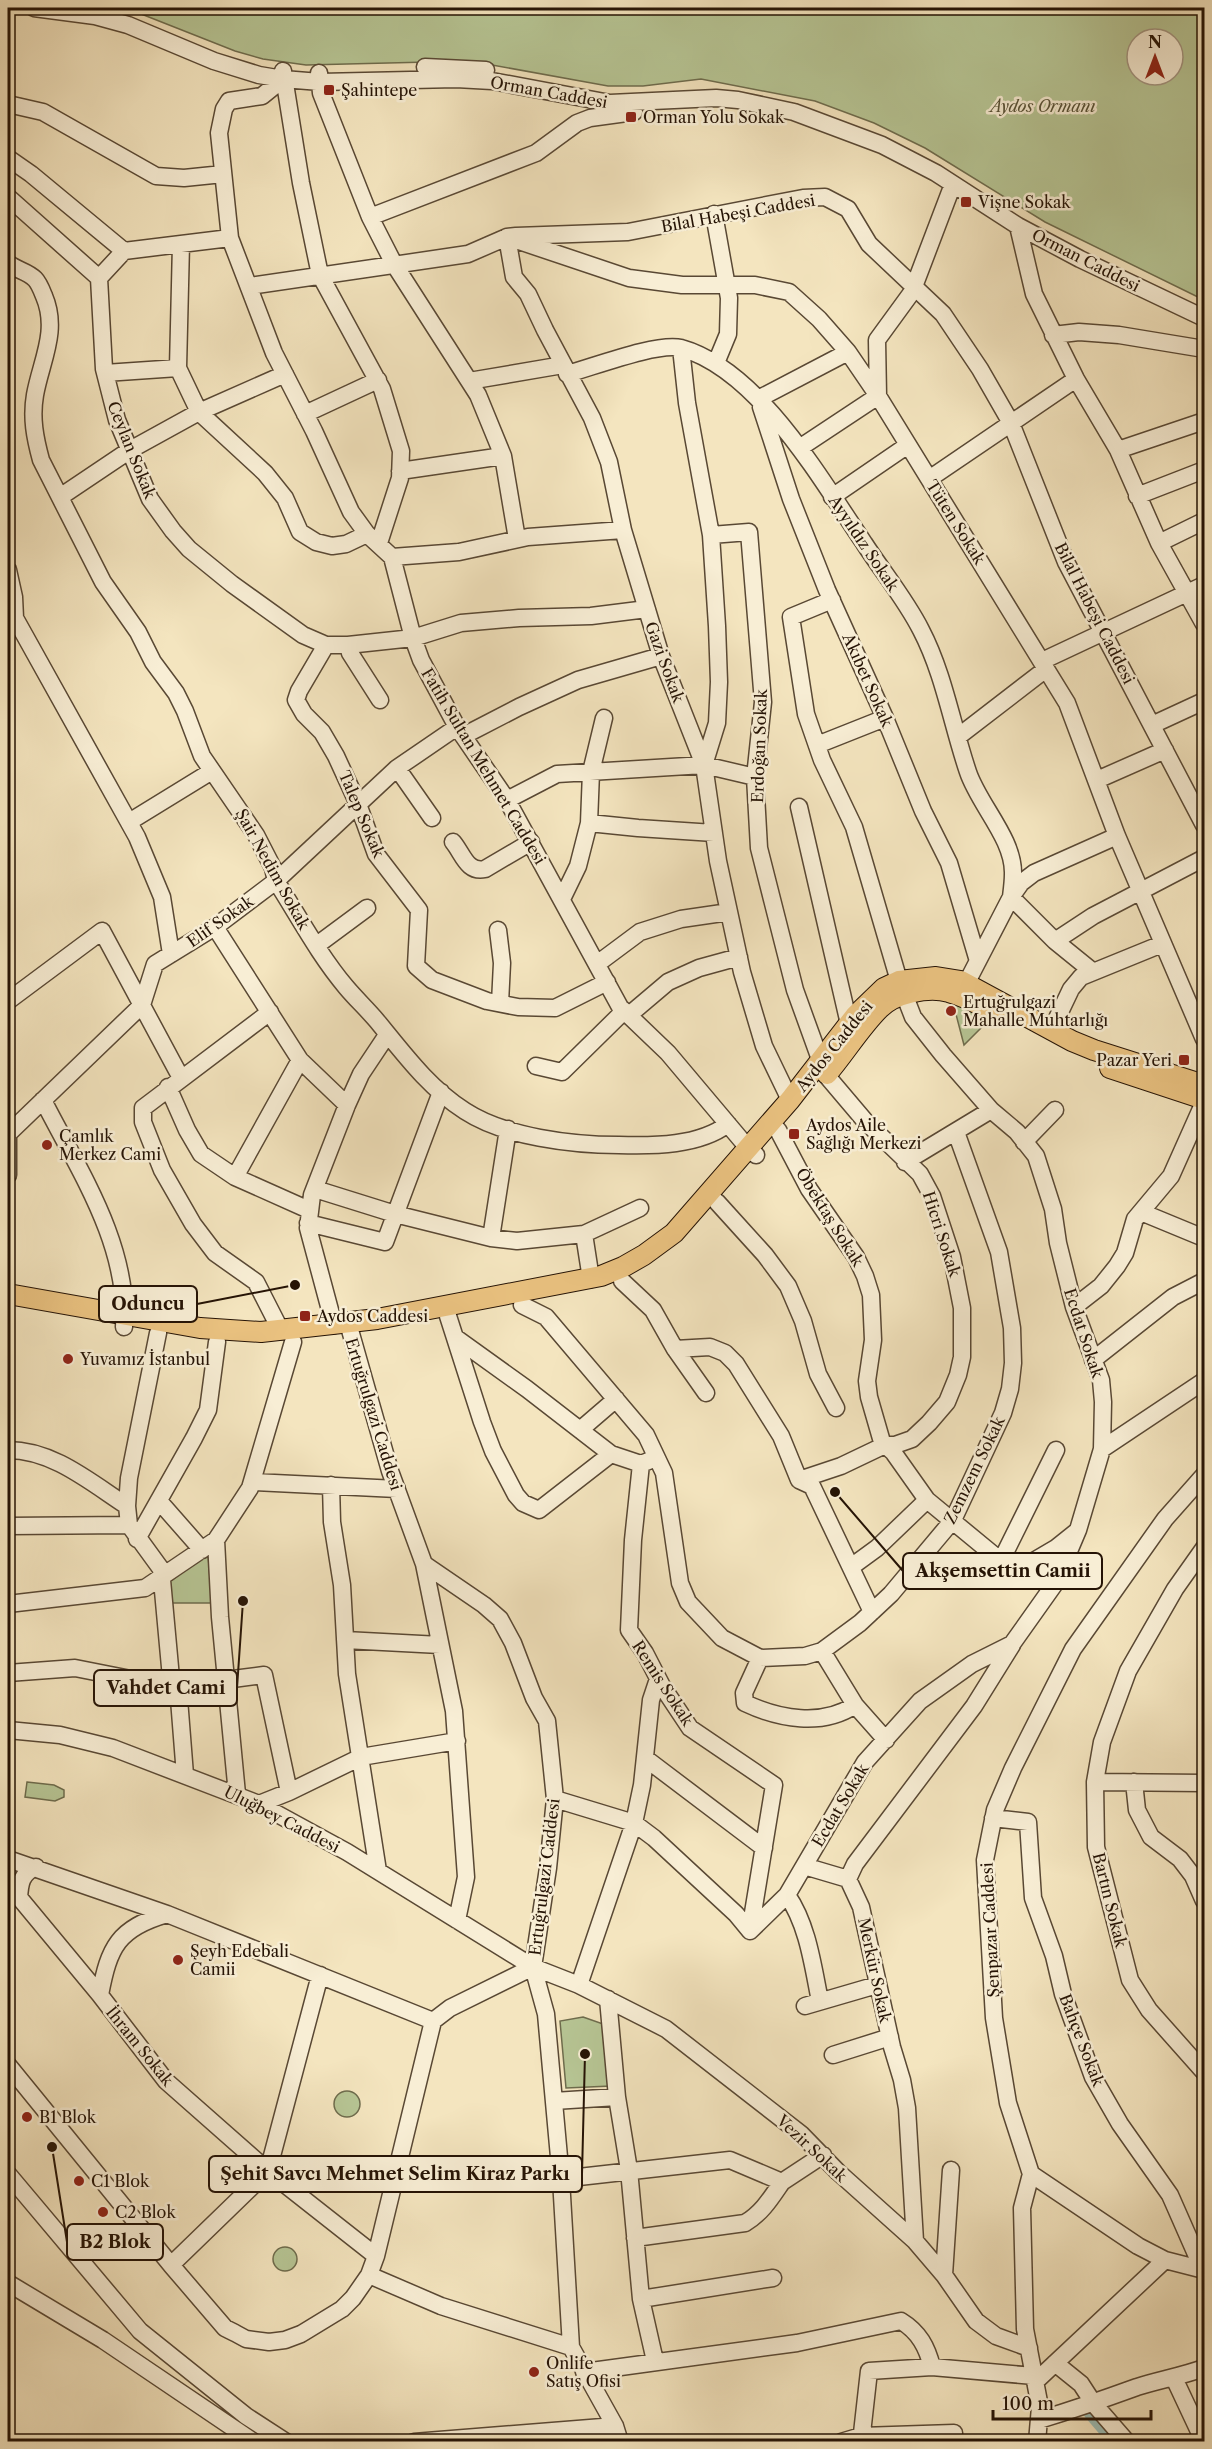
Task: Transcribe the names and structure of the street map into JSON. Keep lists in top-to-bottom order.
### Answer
{
  "streets": {
    "main road": ["Aydos Caddesi"],
    "street": [
      "Orman Caddesi",
      "Bilal Habeşi Caddesi",
      "Ceylan Sokak",
      "Tüten Sokak",
      "Ayyıldız Sokak",
      "Gazi Sokak",
      "Akıbet Sokak",
      "Erdoğan Sokak",
      "Fatih Sultan Mehmet Caddesi",
      "Talep Sokak",
      "Şair Nedim Sokak",
      "Elif Sokak",
      "Öbektaş Sokak",
      "Hicri Sokak",
      "Ecdat Sokak",
      "Ertuğrulgazi Caddesi",
      "Zemzem Sokak",
      "Remis Sokak",
      "Uluğbey Caddesi",
      "Bartın Sokak",
      "Şenpazar Caddesi",
      "Merkür Sokak",
      "Bahçe Sokak",
      "İhram Sokak",
      "Vezir Sokak"
    ]
  },
  "crossings": [
    ["Orman Caddesi", "Fatih Sultan Mehmet Caddesi"],
    ["Bilal Habeşi Caddesi", "Tüten Sokak"],
    ["Bilal Habeşi Caddesi", "Gazi Sokak"],
    ["Bilal Habeşi Caddesi", "Fatih Sultan Mehmet Caddesi"],
    ["Ceylan Sokak", "Gazi Sokak"],
    ["Ceylan Sokak", "Fatih Sultan Mehmet Caddesi"],
    ["Ceylan Sokak", "Talep Sokak"],
    ["Tüten Sokak", "Gazi Sokak"],
    ["Ayyıldız Sokak", "Gazi Sokak"],
    ["Ayyıldız Sokak", "Akıbet Sokak"],
    ["Gazi Sokak", "Elif Sokak"],
    ["Gazi Sokak", "Aydos Caddesi"],
    ["Akıbet Sokak", "Ecdat Sokak"],
    ["Erdoğan Sokak", "Aydos Caddesi"],
    ["Erdoğan Sokak", "Hicri Sokak"],
    ["Fatih Sultan Mehmet Caddesi", "Talep Sokak"],
    ["Fatih Sultan Mehmet Caddesi", "Şair Nedim Sokak"],
    ["Fatih Sultan Mehmet Caddesi", "Elif Sokak"],
    ["Fatih Sultan Mehmet Caddesi", "Aydos Caddesi"],
    ["Talep Sokak", "Elif Sokak"],
    ["Şair Nedim Sokak", "Elif Sokak"],
    ["Aydos Caddesi", "Öbektaş Sokak"],
    ["Aydos Caddesi", "Hicri Sokak"],
    ["Aydos Caddesi", "Ecdat Sokak"],
    ["Aydos Caddesi", "Ertuğrulgazi Caddesi"],
    ["Öbektaş Sokak", "Hicri Sokak"],
    ["Öbektaş Sokak", "Zemzem Sokak"],
    ["Ecdat Sokak", "Remis Sokak"],
    ["Ertuğrulgazi Caddesi", "Uluğbey Caddesi"],
    ["Ertuğrulgazi Caddesi", "Vezir Sokak"],
    ["Uluğbey Caddesi", "Vezir Sokak"],
    ["Şenpazar Caddesi", "Bahçe Sokak"],
    ["Merkür Sokak", "Vezir Sokak"]
  ],
  "parks": ["Aydos Ormanı"],
  "places": {
    "transit": [
      "Şahintepe",
      "Orman Yolu Sokak",
      "Vişne Sokak",
      "Pazar Yeri",
      "Aydos Aile Sağlığı Merkezi",
      "Aydos Caddesi"
    ],
    "other": [
      "Ertuğrulgazi Mahalle Muhtarlığı",
      "Çamlık Merkez Cami",
      "Oduncu",
      "Yuvamız İstanbul",
      "Akşemsettin Camii",
      "Vahdet Cami",
      "Şeyh Edebali Camii",
      "Şehit Savcı Mehmet Selim Kiraz Parkı",
      "B1 Blok",
      "B2 Blok",
      "C1 Blok",
      "C2 Blok",
      "Onlife Satış Ofisi"
    ]
  },
  "scale_bar": "100 m",
  "north": "top"
}
